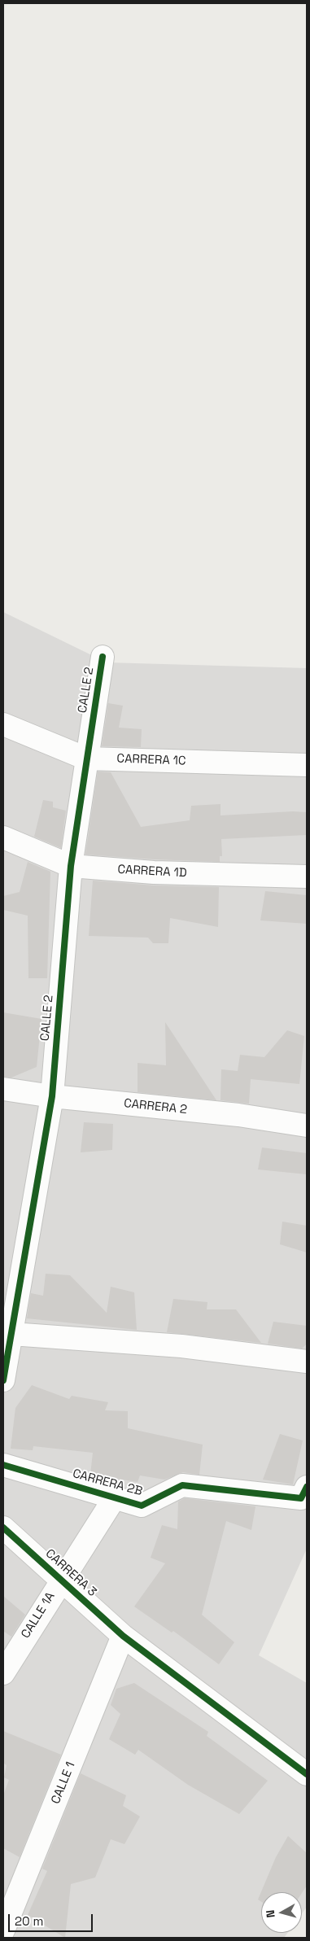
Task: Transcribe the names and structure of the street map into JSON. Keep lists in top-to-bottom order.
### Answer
{
  "streets": {
    "street": [
      "CALLE 2",
      "CARRERA 1C",
      "CARRERA 1D",
      "CARRERA 2",
      "CARRERA 2B",
      "CARRERA 3",
      "CALLE 1A",
      "CALLE 1"
    ]
  },
  "crossings": [
    ["CALLE 2", "CARRERA 1C"],
    ["CALLE 2", "CARRERA 1D"],
    ["CALLE 2", "CARRERA 2"],
    ["CARRERA 2B", "CALLE 1A"],
    ["CARRERA 3", "CALLE 1A"],
    ["CARRERA 3", "CALLE 1"]
  ],
  "scale_bar": "20 m",
  "north": "left"
}
